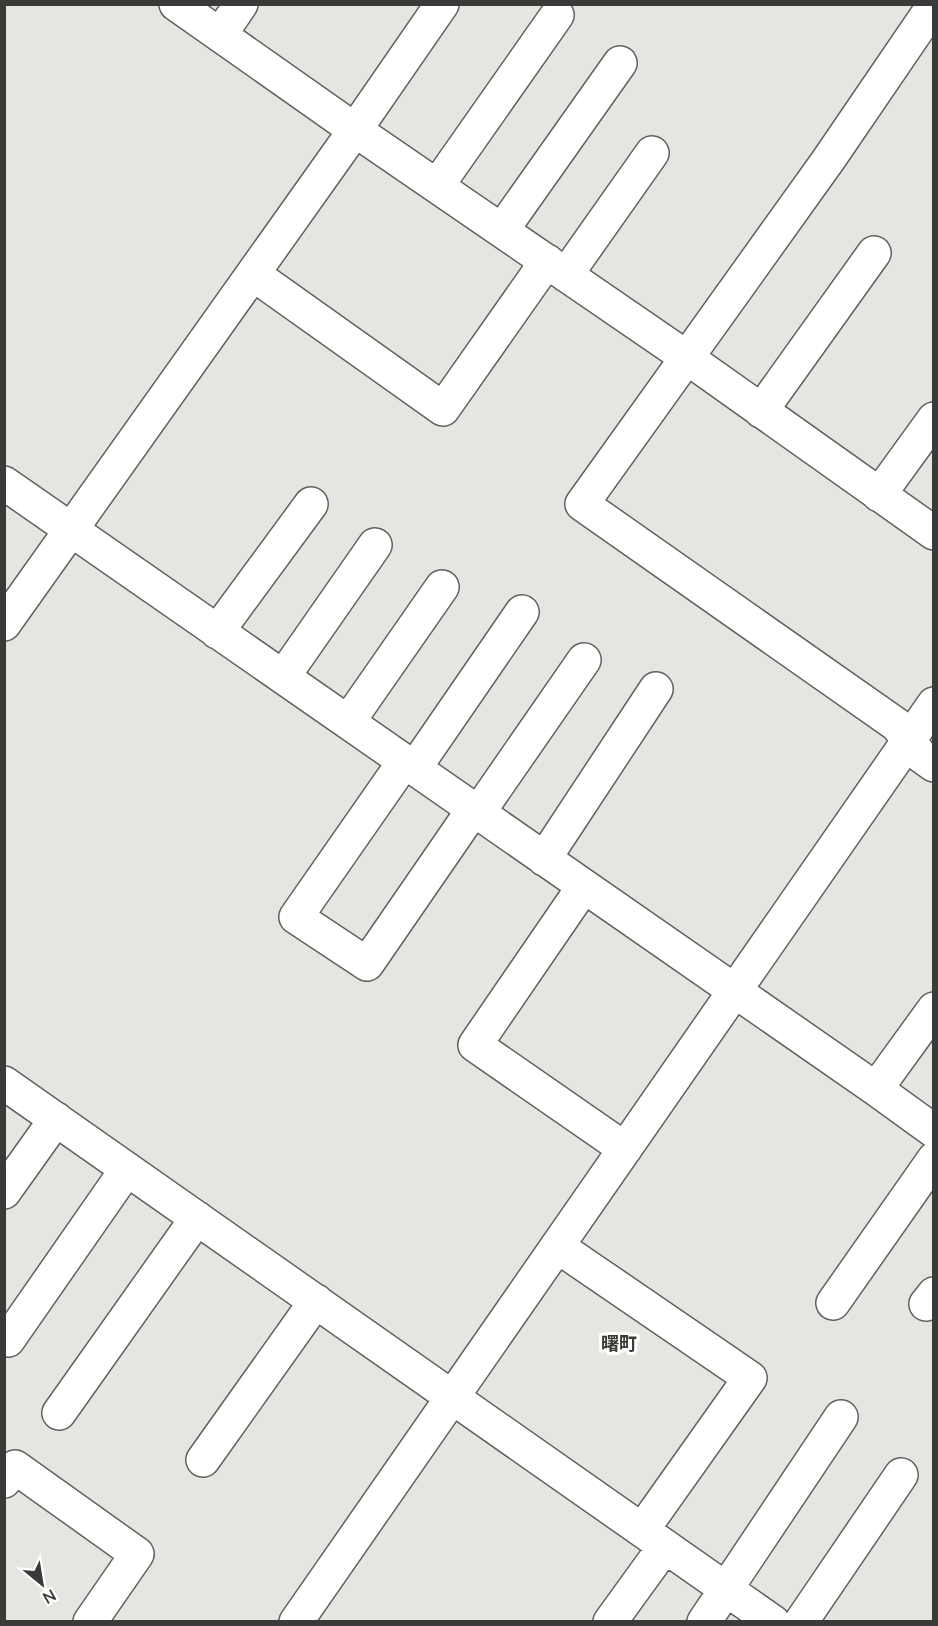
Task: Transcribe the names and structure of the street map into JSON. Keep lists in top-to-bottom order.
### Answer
{
  "districts": ["曙町"],
  "north": "bottom right"
}
